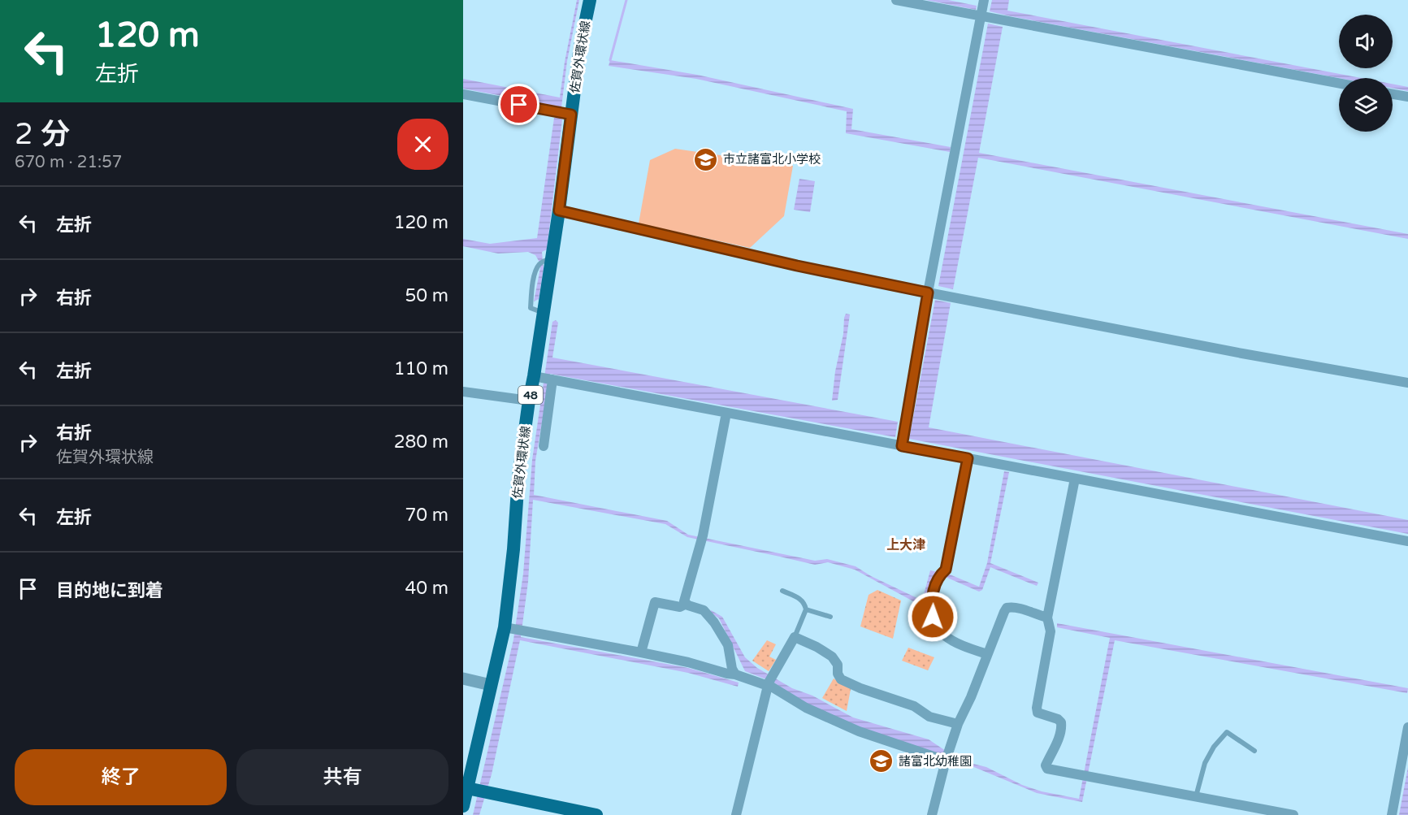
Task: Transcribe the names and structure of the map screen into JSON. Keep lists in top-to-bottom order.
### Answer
{
  "streets": {
    "main road": ["佐賀外環状線", "48"]
  },
  "districts": ["上大津"],
  "places": {
    "school or university": ["市立諸富北小学校", "諸富北幼稚園"]
  },
  "page": {
    "turn": ["120 m", "左折"],
    "heading": ["2 分", "670 m · 21:57"],
    "list": [
      {
        "name": "左折",
        "value": "120 m"
      },
      {
        "name": "右折",
        "value": "50 m"
      },
      {
        "name": "左折",
        "value": "110 m"
      },
      {
        "name": "右折",
        "note": "佐賀外環状線",
        "value": "280 m"
      },
      {
        "name": "左折",
        "value": "70 m"
      },
      {
        "name": "目的地に到着",
        "value": "40 m"
      }
    ],
    "buttons": ["終了", "共有"]
  }
}
